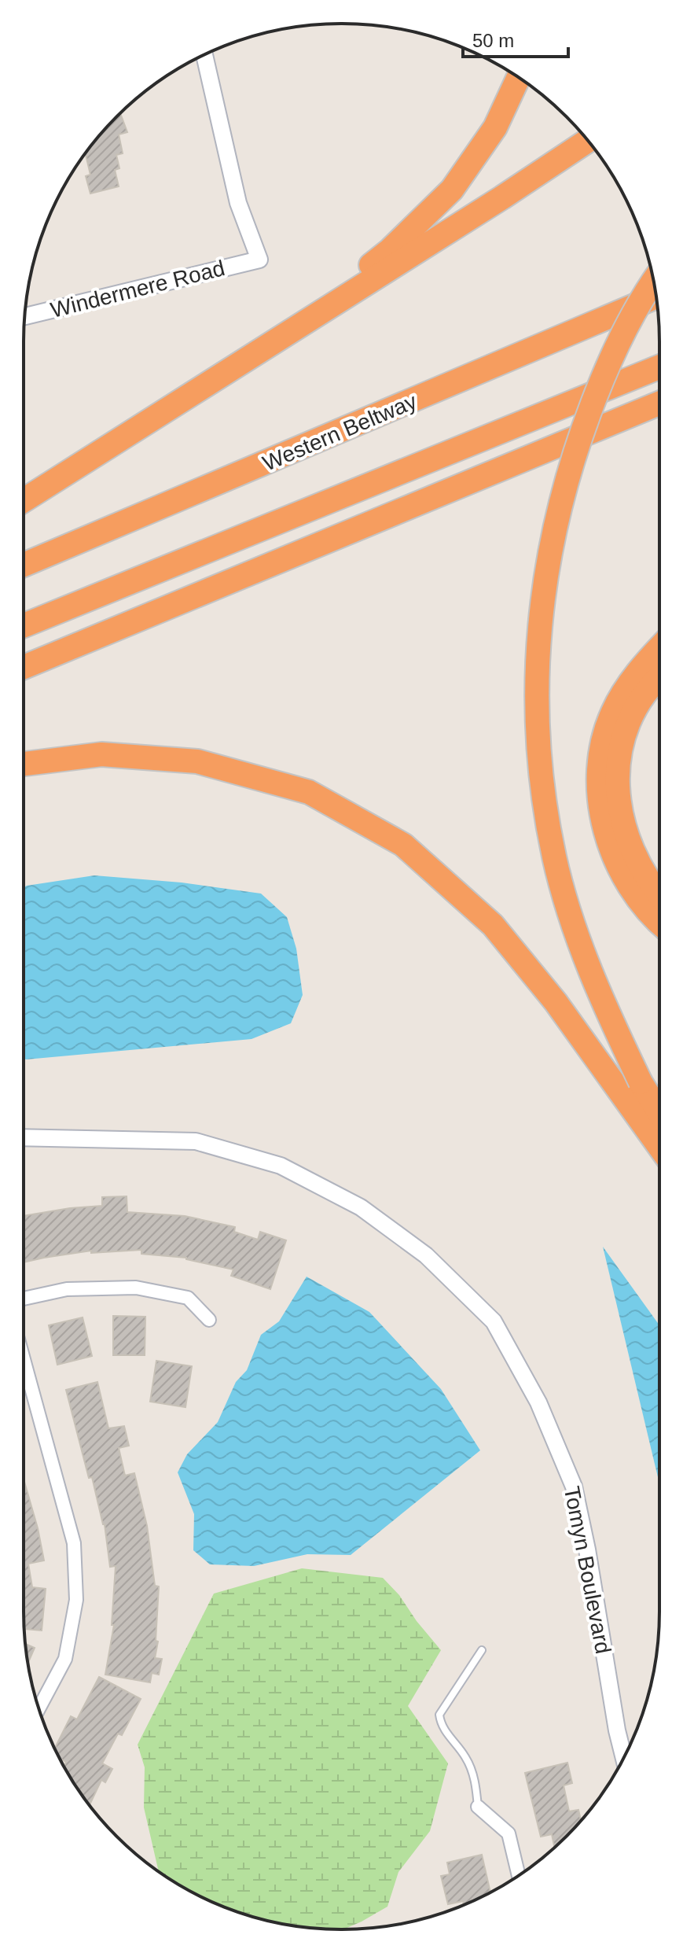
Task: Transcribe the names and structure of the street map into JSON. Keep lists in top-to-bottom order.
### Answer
{
  "streets": {
    "highway": ["Western Beltway"],
    "street": ["Windermere Road", "Tomyn Boulevard"]
  },
  "scale_bar": "50 m"
}
